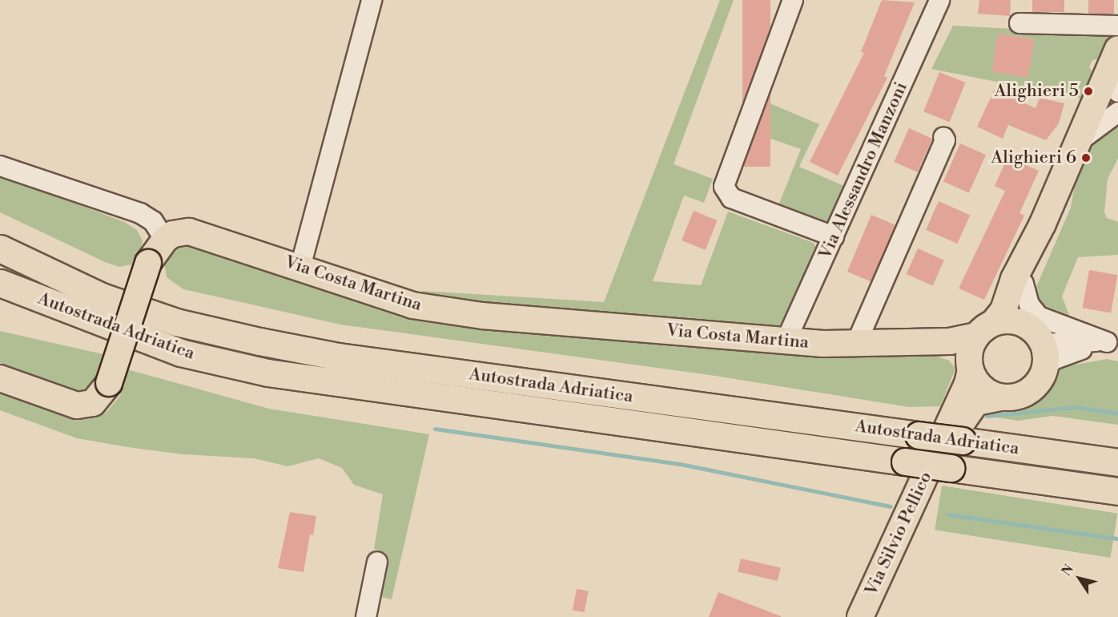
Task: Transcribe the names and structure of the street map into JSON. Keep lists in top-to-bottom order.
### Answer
{
  "streets": {
    "highway": ["Autostrada Adriatica"],
    "main road": ["Via Costa Martina", "Via Silvio Pellico"],
    "street": ["Via Alessandro Manzoni"]
  },
  "crossings": [
    ["Via Alessandro Manzoni", "Via Costa Martina"],
    ["Via Costa Martina", "Via Silvio Pellico"]
  ],
  "places": ["Alighieri 5", "Alighieri 6"],
  "north": "top left"
}
